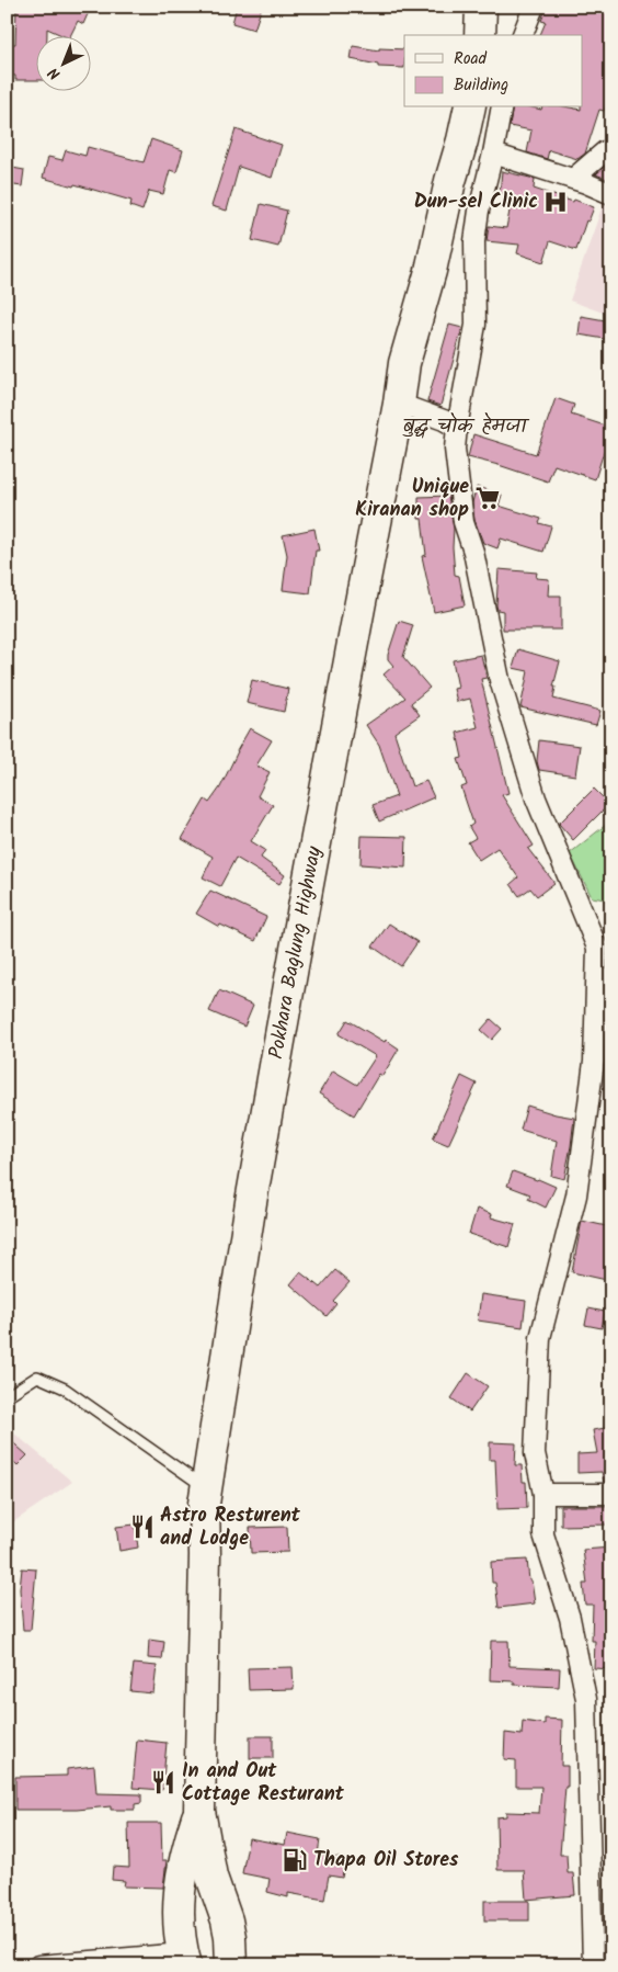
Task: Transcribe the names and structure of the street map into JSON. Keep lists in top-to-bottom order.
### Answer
{
  "streets": {
    "highway": ["Pokhara Baglung Highway"]
  },
  "districts": ["बुद्ध चोक हेमजा"],
  "places": {
    "hospital": ["Dun-sel Clinic"],
    "supermarket": ["Unique Kiranan shop"],
    "restaurant": ["Astro Resturent and Lodge", "In and Out Cottage Resturant"],
    "fuel station": ["Thapa Oil Stores"]
  },
  "legend": ["Road", "Building"],
  "north": "bottom left"
}
